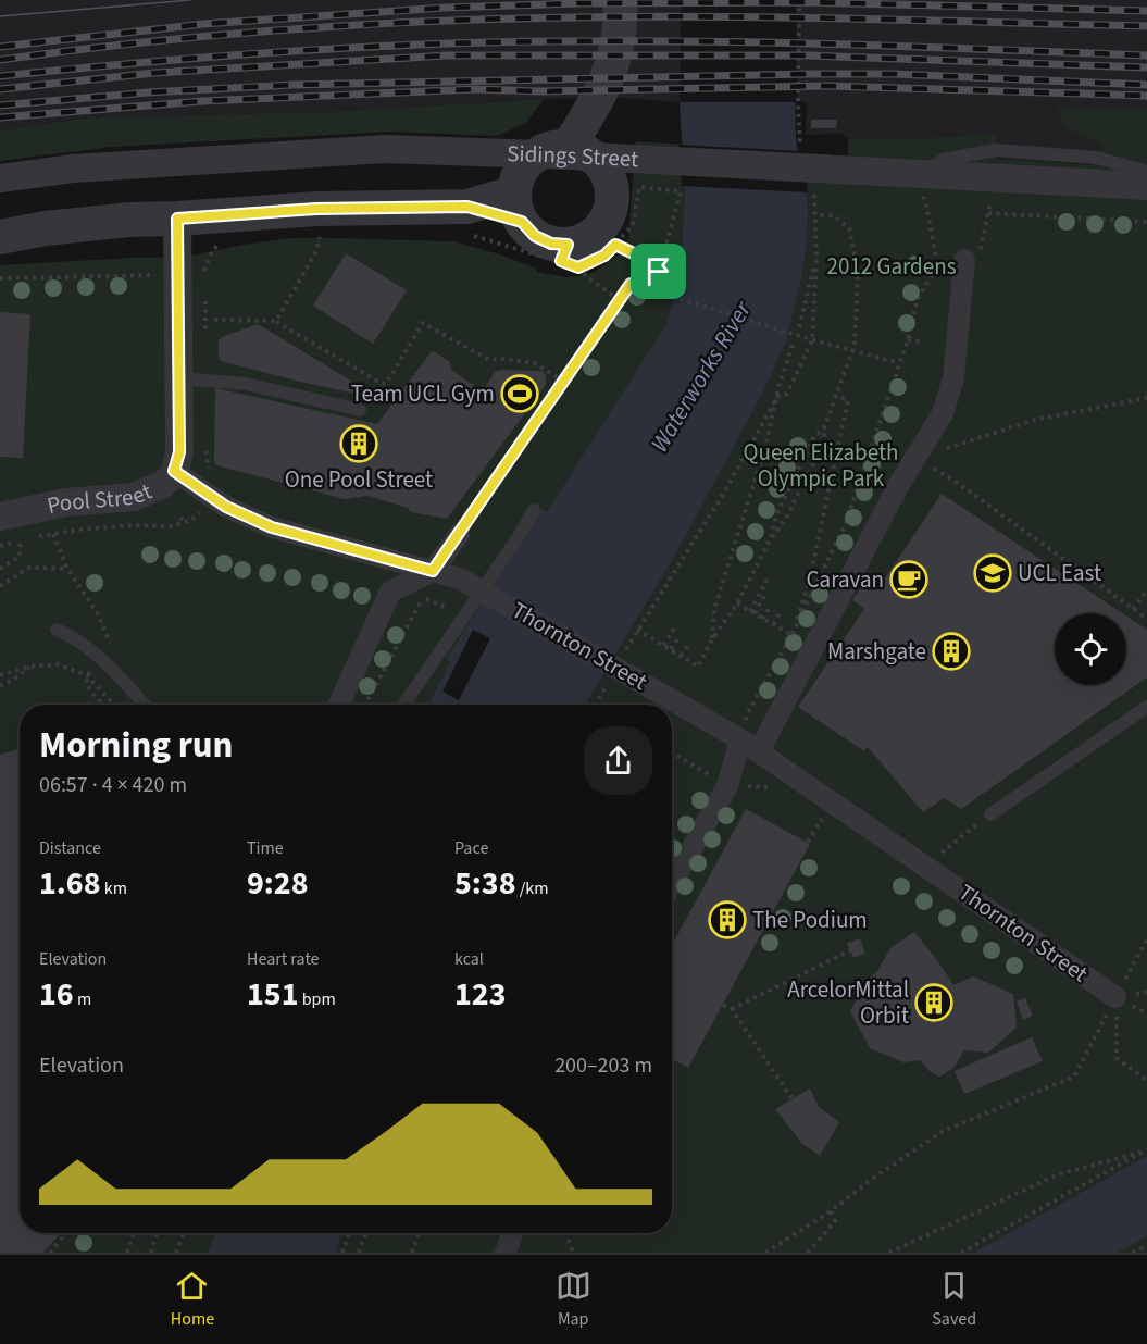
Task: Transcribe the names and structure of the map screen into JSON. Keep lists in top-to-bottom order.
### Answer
{
  "streets": {
    "street": ["Sidings Street", "Pool Street", "Thornton Street"]
  },
  "crossings": [
    ["Pool Street", "Thornton Street"]
  ],
  "water": ["Waterworks River"],
  "parks": ["2012 Gardens", "Queen Elizabeth Olympic Park"],
  "places": {
    "sports": ["Team UCL Gym"],
    "building": [
      "One Pool Street",
      "Marshgate",
      "The Podium",
      "ArcelorMittal Orbit"
    ],
    "school or university": ["UCL East"],
    "cafe": ["Caravan"]
  },
  "page": {
    "heading": ["Morning run", "06:57 · 4 × 420 m"],
    "stats": [
      ["Distance", "1.68 km"],
      ["Time", "9:28"],
      ["Pace", "5:38 /km"],
      ["Elevation", "16 m"],
      ["Heart rate", "151 bpm"],
      ["kcal", "123"]
    ],
    "chart": ["Elevation", "200–203 m"],
    "tabs": ["Home", "Map", "Saved"]
  }
}
